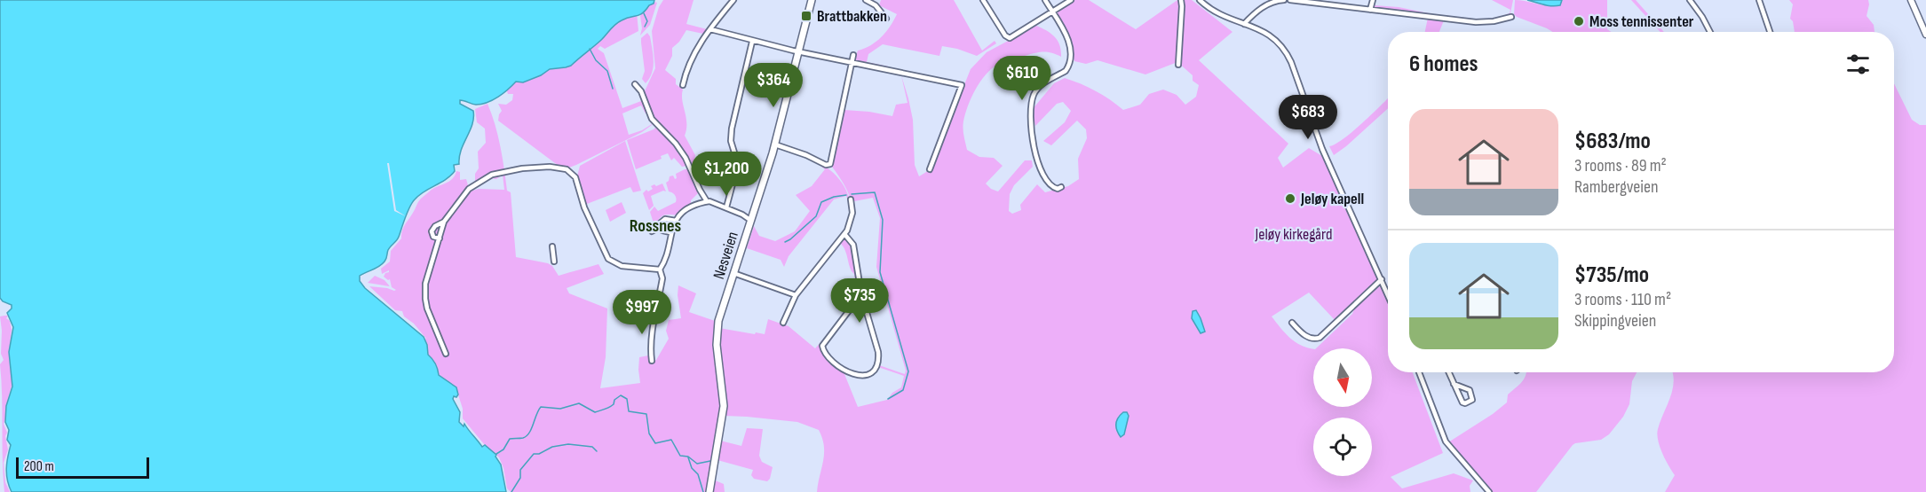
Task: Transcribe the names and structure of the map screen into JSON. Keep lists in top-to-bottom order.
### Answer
{
  "streets": {
    "main road": ["Nesveien"]
  },
  "districts": ["Rossnes"],
  "parks": ["Jeløy kirkegård"],
  "places": {
    "transit": ["Brattbakken"],
    "other": ["Moss tennissenter", "Jeløy kapell"]
  },
  "scale_bar": "200 m",
  "north": "bottom",
  "page": {
    "heading": "6 homes",
    "price": [
      "$610",
      "$364",
      "$683",
      "$1,200",
      "$735",
      "$997"
    ],
    "list": [
      {
        "name": "$683/mo",
        "note": "3 rooms · 89 m² · Rambergveien"
      },
      {
        "name": "$735/mo",
        "note": "3 rooms · 110 m² · Skippingveien"
      }
    ],
    "scale": "200 m"
  }
}
